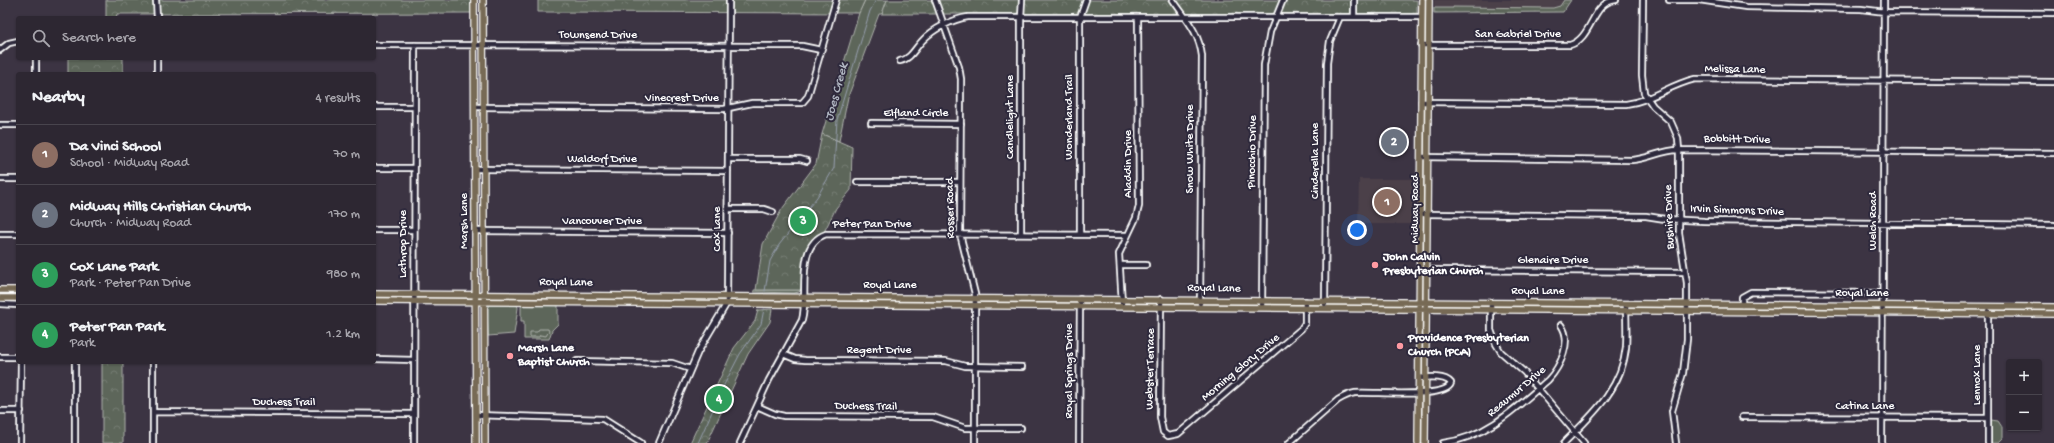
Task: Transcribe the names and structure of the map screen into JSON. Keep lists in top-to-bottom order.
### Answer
{
  "streets": {
    "main road": ["Midway Road", "Marsh Lane", "Royal Lane"],
    "street": [
      "San Gabriel Drive",
      "Townsend Drive",
      "Melissa Lane",
      "Vinecrest Drive",
      "Elfland Circle",
      "Candlelight Lane",
      "Wonderland Trail",
      "Bobbitt Drive",
      "Snow White Drive",
      "Pinocchio Drive",
      "Waldorf Drive",
      "Cinderella Lane",
      "Aladdin Drive",
      "Rosser Road",
      "Irvin Simmons Drive",
      "Bushire Drive",
      "Welch Road",
      "Vancouver Drive",
      "Peter Pan Drive",
      "Cox Lane",
      "Lathrop Drive",
      "Glenaire Drive",
      "Regent Drive",
      "Morning Glory Drive",
      "Webster Terrace",
      "Royal Springs Drive",
      "Lennox Lane",
      "Reaumur Drive",
      "Duchess Trail",
      "Catina Lane"
    ]
  },
  "crossings": [
    ["San Gabriel Drive", "Midway Road"],
    ["Townsend Drive", "Vinecrest Drive"],
    ["Townsend Drive", "Marsh Lane"],
    ["Townsend Drive", "Cox Lane"],
    ["Townsend Drive", "Lathrop Drive"],
    ["Melissa Lane", "Midway Road"],
    ["Melissa Lane", "Bushire Drive"],
    ["Melissa Lane", "Welch Road"],
    ["Vinecrest Drive", "Marsh Lane"],
    ["Vinecrest Drive", "Cox Lane"],
    ["Elfland Circle", "Rosser Road"],
    ["Candlelight Lane", "Peter Pan Drive"],
    ["Wonderland Trail", "Peter Pan Drive"],
    ["Bobbitt Drive", "Midway Road"],
    ["Bobbitt Drive", "Bushire Drive"],
    ["Bobbitt Drive", "Welch Road"],
    ["Snow White Drive", "Royal Lane"],
    ["Pinocchio Drive", "Royal Lane"],
    ["Waldorf Drive", "Marsh Lane"],
    ["Waldorf Drive", "Cox Lane"],
    ["Cinderella Lane", "Royal Lane"],
    ["Aladdin Drive", "Peter Pan Drive"],
    ["Aladdin Drive", "Royal Lane"],
    ["Rosser Road", "Peter Pan Drive"],
    ["Rosser Road", "Royal Lane"],
    ["Rosser Road", "Regent Drive"],
    ["Rosser Road", "Duchess Trail"],
    ["Midway Road", "Irvin Simmons Drive"],
    ["Midway Road", "Glenaire Drive"],
    ["Midway Road", "Royal Lane"],
    ["Irvin Simmons Drive", "Bushire Drive"],
    ["Irvin Simmons Drive", "Welch Road"],
    ["Bushire Drive", "Glenaire Drive"],
    ["Bushire Drive", "Royal Lane"],
    ["Marsh Lane", "Vancouver Drive"],
    ["Marsh Lane", "Royal Lane"],
    ["Welch Road", "Royal Lane"],
    ["Welch Road", "Catina Lane"],
    ["Vancouver Drive", "Cox Lane"],
    ["Peter Pan Drive", "Royal Lane"],
    ["Peter Pan Drive", "Regent Drive"],
    ["Peter Pan Drive", "Duchess Trail"],
    ["Cox Lane", "Royal Lane"],
    ["Lathrop Drive", "Royal Lane"],
    ["Lathrop Drive", "Duchess Trail"],
    ["Royal Lane", "Morning Glory Drive"],
    ["Royal Lane", "Webster Terrace"],
    ["Royal Lane", "Royal Springs Drive"],
    ["Royal Lane", "Lennox Lane"],
    ["Morning Glory Drive", "Webster Terrace"],
    ["Lennox Lane", "Catina Lane"]
  ],
  "water": ["Joes Creek"],
  "places": ["John Calvin Presbyterian Church", "Providence Presbyterian Church (PCA)", "Marsh Lane Baptist Church"],
  "page": {
    "search": "Search here",
    "heading": ["Nearby", "4 results"],
    "list": [
      {
        "mark": "1",
        "name": "Da Vinci School",
        "note": "School · Midway Road",
        "value": "70 m"
      },
      {
        "mark": "2",
        "name": "Midway Hills Christian Church",
        "note": "Church · Midway Road",
        "value": "170 m"
      },
      {
        "mark": "3",
        "name": "Cox Lane Park",
        "note": "Park · Peter Pan Drive",
        "value": "980 m"
      },
      {
        "mark": "4",
        "name": "Peter Pan Park",
        "note": "Park",
        "value": "1.2 km"
      }
    ],
    "pins": [
      "2",
      "1",
      "3",
      "4"
    ],
    "map_buttons": ["+", "−"]
  }
}
